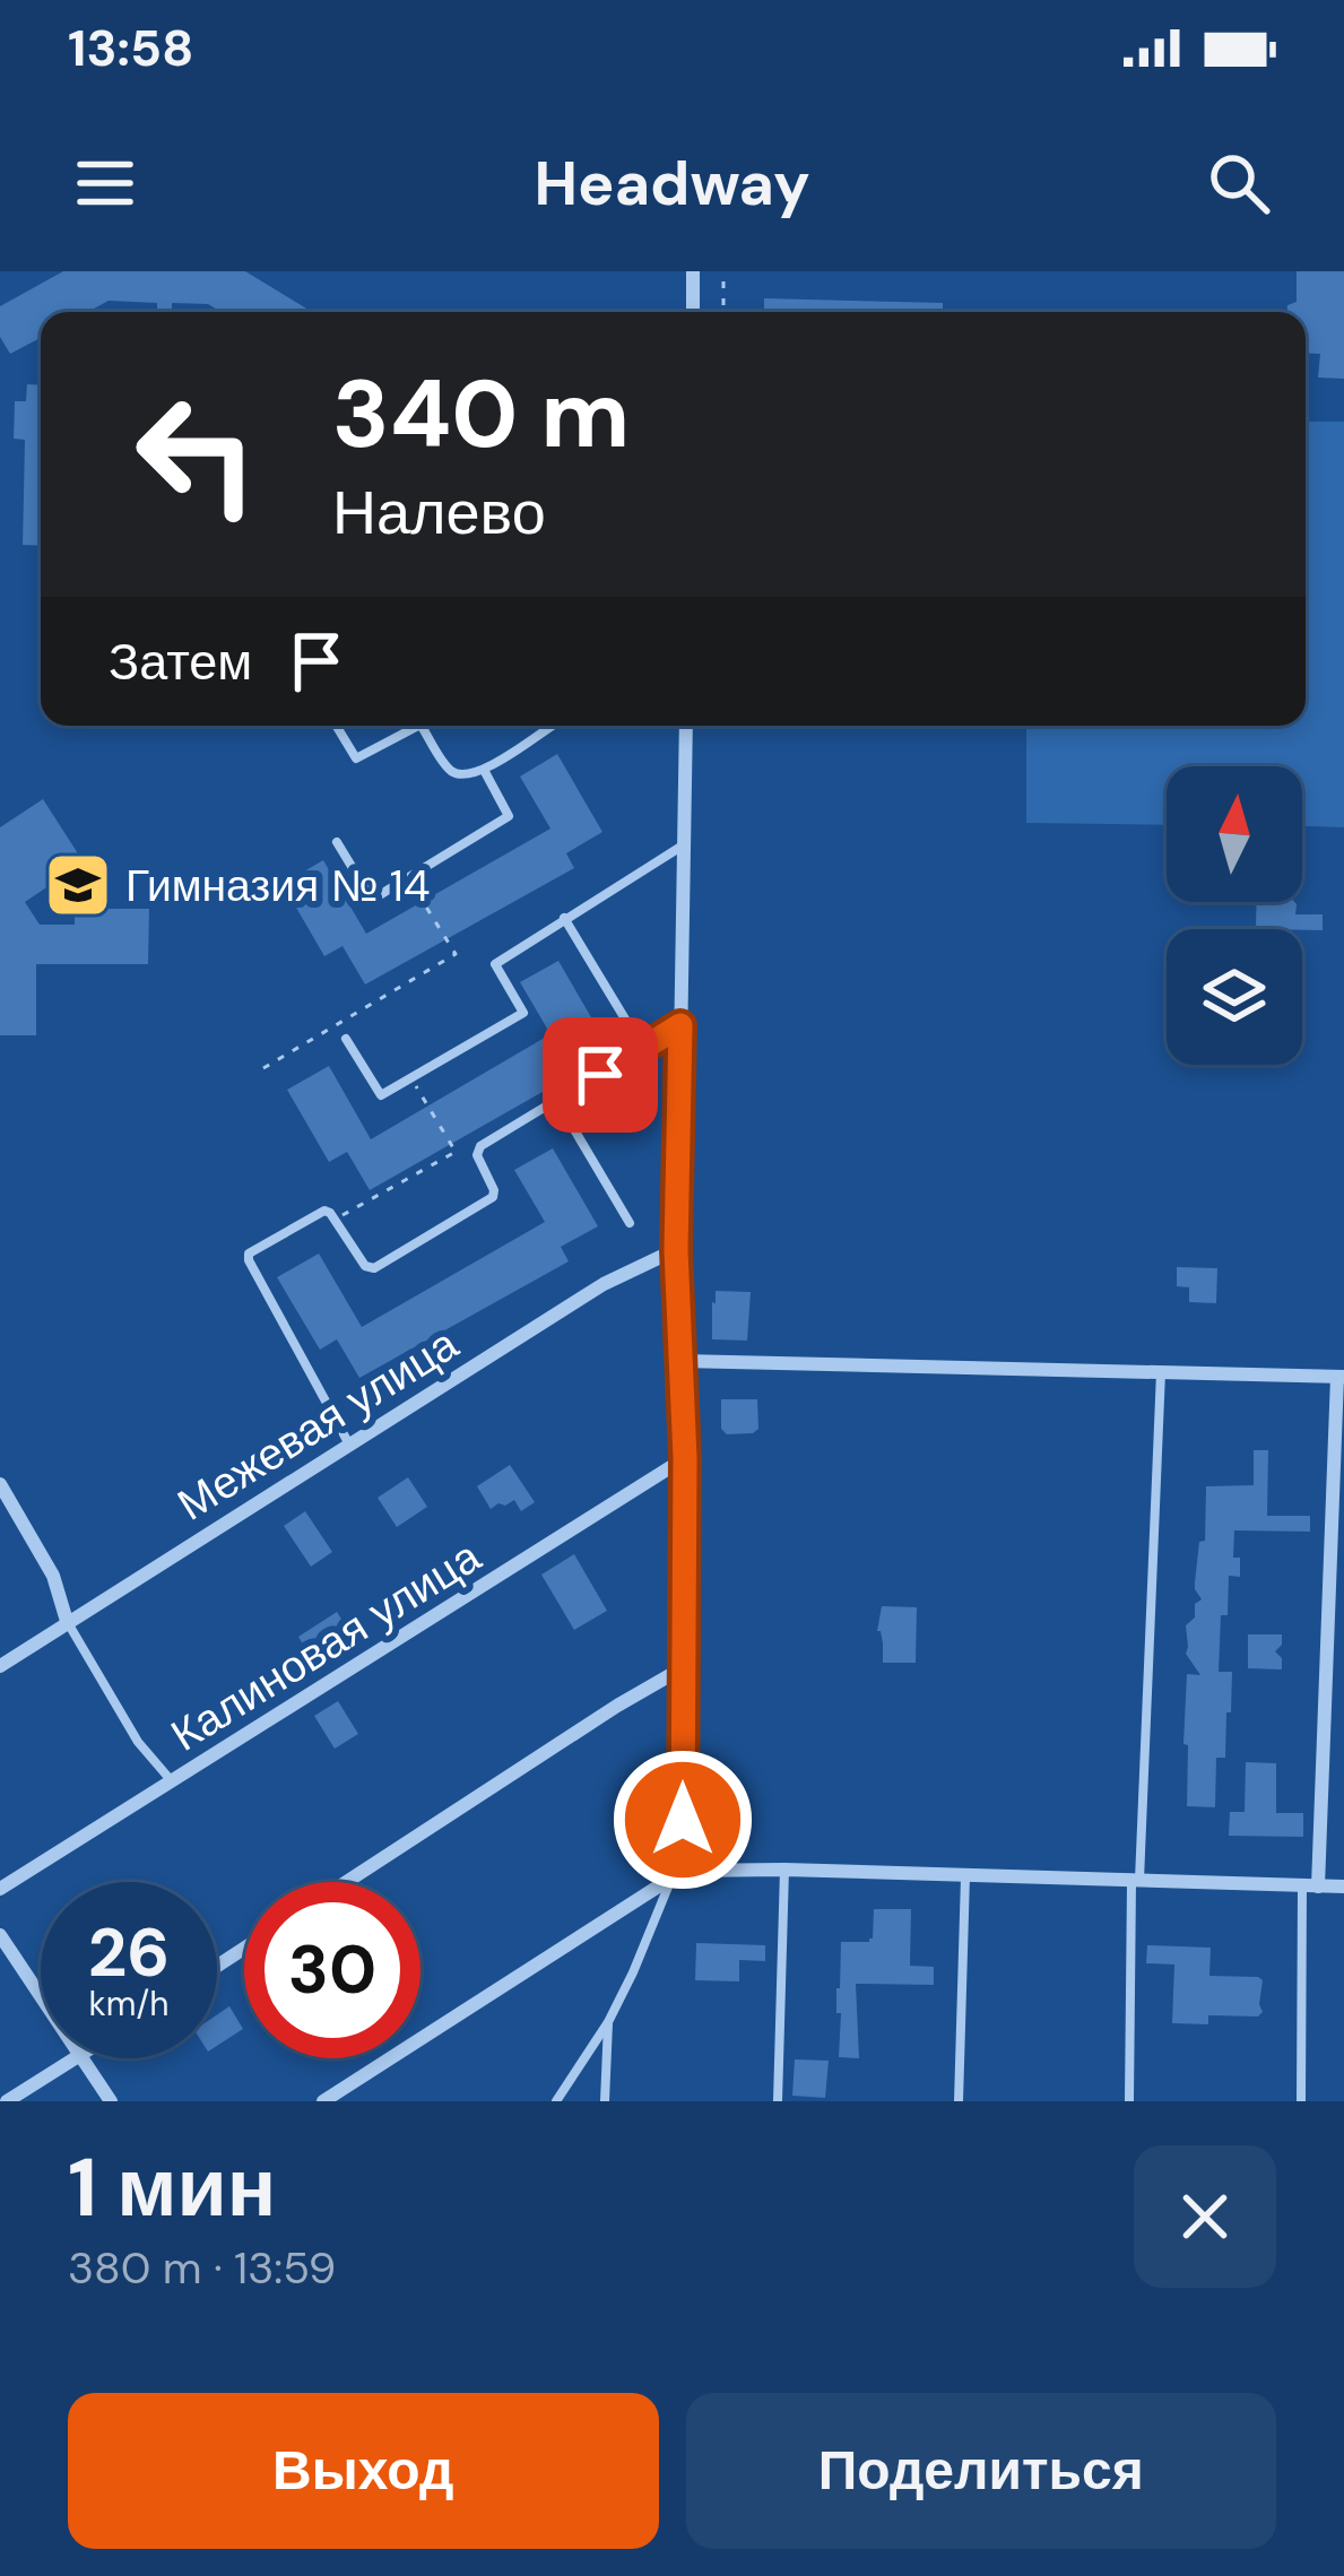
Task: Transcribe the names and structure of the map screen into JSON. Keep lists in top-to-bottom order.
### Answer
{
  "streets": {
    "street": ["Межевая улица", "Калиновая улица"]
  },
  "places": {
    "school or university": ["Гимназия № 14"]
  },
  "north": "top",
  "page": {
    "status": "13:58",
    "header": "Headway",
    "turn": ["340 m", "Налево"],
    "then": "Затем",
    "speed": "26 km/h",
    "limit": "30",
    "heading": ["1 мин", "380 m · 13:59"],
    "buttons": ["Выход", "Поделиться"]
  }
}
